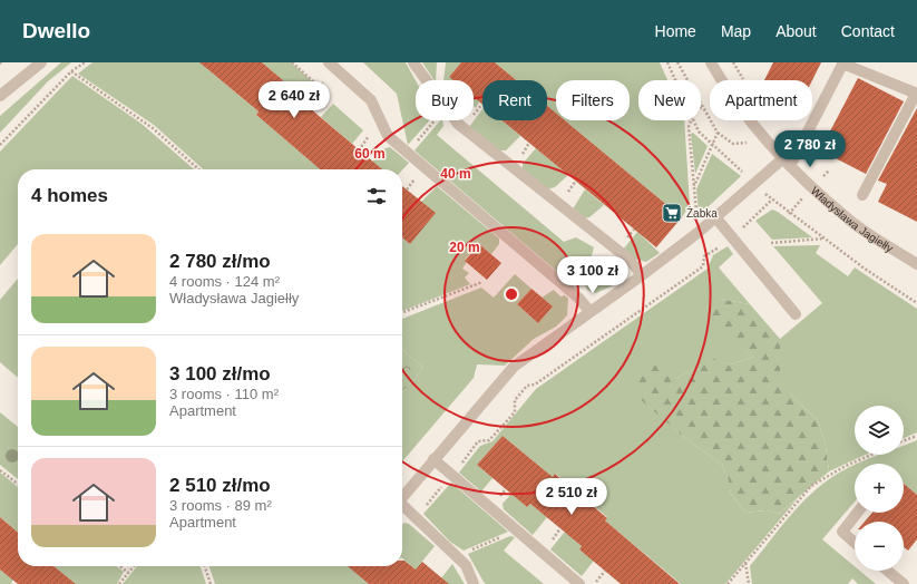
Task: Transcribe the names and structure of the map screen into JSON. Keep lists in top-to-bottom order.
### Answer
{
  "streets": {
    "street": ["Władysława Jagiełły"]
  },
  "places": {
    "supermarket": ["Żabka"]
  },
  "page": {
    "header": "Dwello",
    "nav": [
      "Home",
      "Map",
      "About",
      "Contact"
    ],
    "chip": [
      "Buy",
      "Rent",
      "Filters",
      "New",
      "Apartment"
    ],
    "price": [
      "2 640 zł",
      "2 780 zł",
      "3 100 zł",
      "2 510 zł"
    ],
    "heading": "4 homes",
    "list": [
      {
        "name": "2 780 zł/mo",
        "note": "4 rooms · 124 m² · Władysława Jagiełły"
      },
      {
        "name": "3 100 zł/mo",
        "note": "3 rooms · 110 m² · Apartment"
      },
      {
        "name": "2 510 zł/mo",
        "note": "3 rooms · 89 m² · Apartment"
      }
    ],
    "map_buttons": ["+", "−"]
  },
  "rings": ["60 m", "40 m", "20 m"]
}
